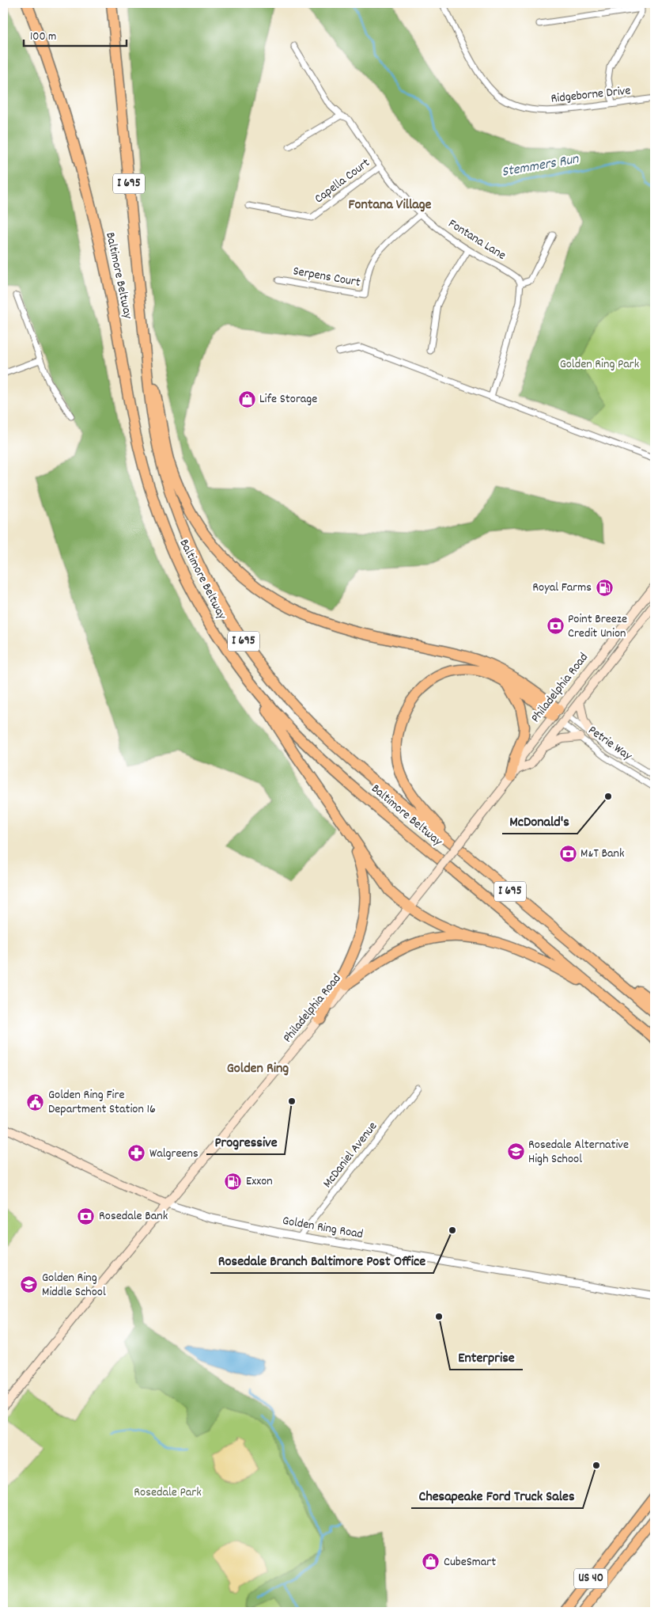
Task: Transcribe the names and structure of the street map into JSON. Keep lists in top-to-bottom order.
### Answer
{
  "streets": {
    "highway": ["I 695", "Baltimore Beltway", "US 40"],
    "main road": ["Philadelphia Road", "Petrie Way", "Golden Ring Road"],
    "street": [
      "Ridgeborne Drive",
      "Capella Court",
      "Fontana Lane",
      "Serpens Court",
      "McDaniel Avenue"
    ]
  },
  "crossings": [
    ["Capella Court", "Fontana Lane"],
    ["Fontana Lane", "Serpens Court"],
    ["Philadelphia Road", "Petrie Way"],
    ["Philadelphia Road", "Golden Ring Road"],
    ["McDaniel Avenue", "Golden Ring Road"]
  ],
  "districts": ["Fontana Village", "Golden Ring"],
  "water": ["Stemmers Run"],
  "parks": ["Golden Ring Park", "Rosedale Park"],
  "places": {
    "shop": ["Life Storage", "CubeSmart"],
    "fuel station": ["Royal Farms", "Exxon"],
    "bank": ["Point Breeze Credit Union", "M&T Bank", "Rosedale Bank"],
    "other": [
      "McDonald's",
      "Progressive",
      "Rosedale Branch Baltimore Post Office",
      "Enterprise",
      "Chesapeake Ford Truck Sales"
    ],
    "public building": ["Golden Ring Fire Department Station 16"],
    "school or university": ["Rosedale Alternative High School", "Golden Ring Middle School"],
    "pharmacy": ["Walgreens"]
  },
  "scale_bar": "100 m"
}
